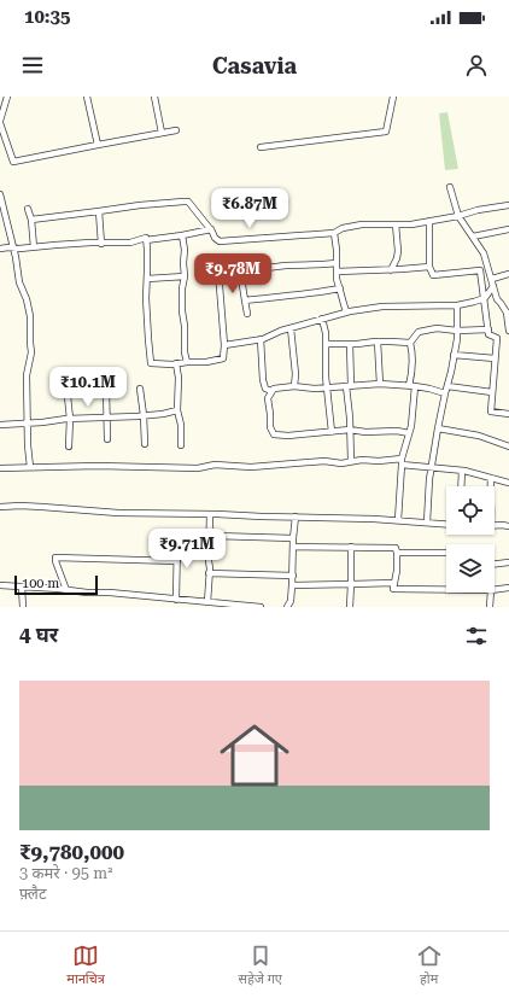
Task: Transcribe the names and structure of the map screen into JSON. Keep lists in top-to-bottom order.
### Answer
{
  "scale_bar": "100 m",
  "page": {
    "status": "10:35",
    "header": "Casavia",
    "price": [
      "₹6.87M",
      "₹9.78M",
      "₹10.1M",
      "₹9.71M"
    ],
    "scale": "100 m",
    "heading": "4 घर",
    "list": [
      {
        "name": "₹9,780,000",
        "note": "3 कमरे · 95 m² · फ़्लैट"
      }
    ],
    "tabs": ["मानचित्र", "सहेजे गए", "होम"]
  }
}
